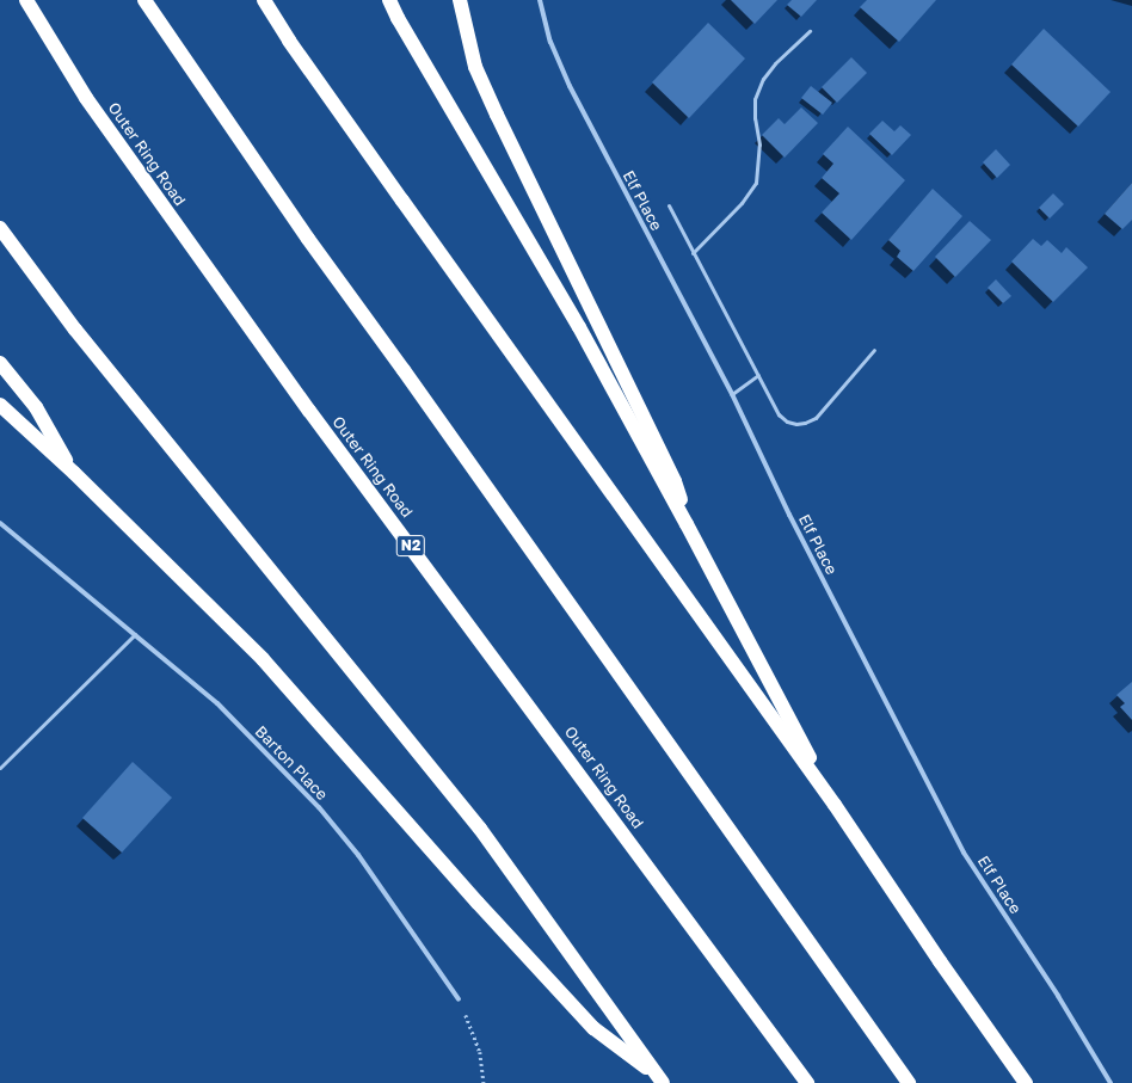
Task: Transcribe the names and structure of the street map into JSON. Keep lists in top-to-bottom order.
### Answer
{
  "streets": {
    "highway": ["Outer Ring Road", "N2"],
    "street": ["Elf Place", "Barton Place"]
  }
}
